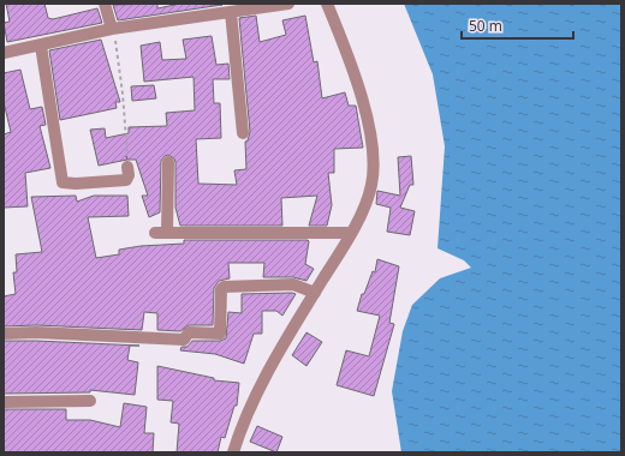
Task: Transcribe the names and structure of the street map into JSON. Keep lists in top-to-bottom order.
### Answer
{
  "scale_bar": "50 m"
}
